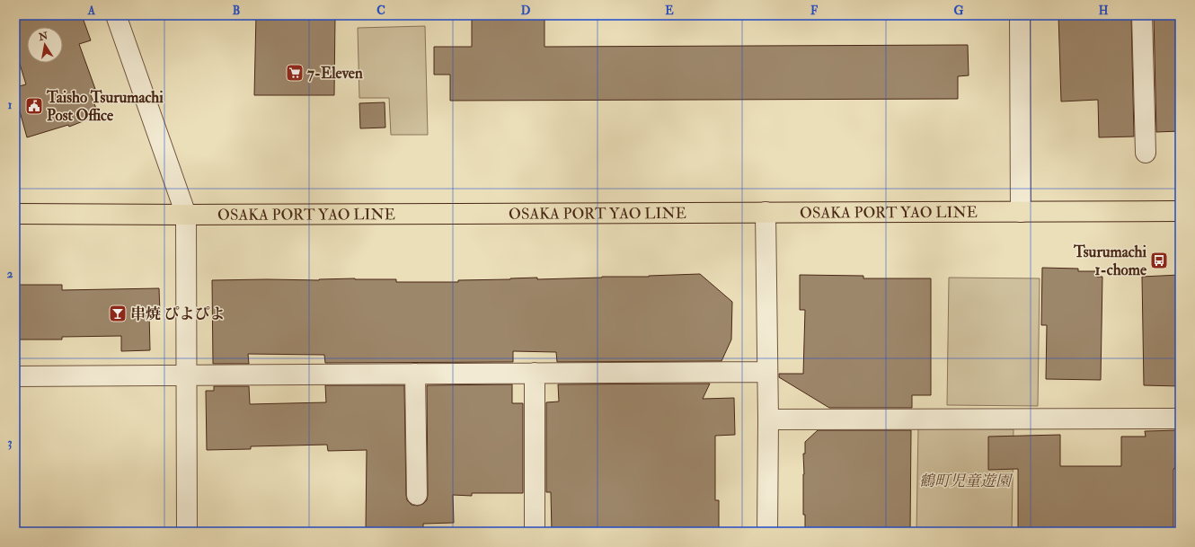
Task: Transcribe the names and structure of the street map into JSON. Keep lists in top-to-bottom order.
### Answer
{
  "streets": {
    "main road": ["OSAKA PORT YAO LINE"]
  },
  "parks": ["鶴町児童遊園"],
  "places": {
    "supermarket": ["7-Eleven"],
    "public building": ["Taisho Tsurumachi Post Office"],
    "bus stop": ["Tsurumachi 1-chome"],
    "bar": ["串焼 ぴよぴよ"]
  },
  "north": "top",
  "grid": {
    "columns": [
      "A",
      "B",
      "C",
      "D",
      "E",
      "F",
      "G",
      "H"
    ],
    "rows": ["1", "2", "3"]
  }
}
